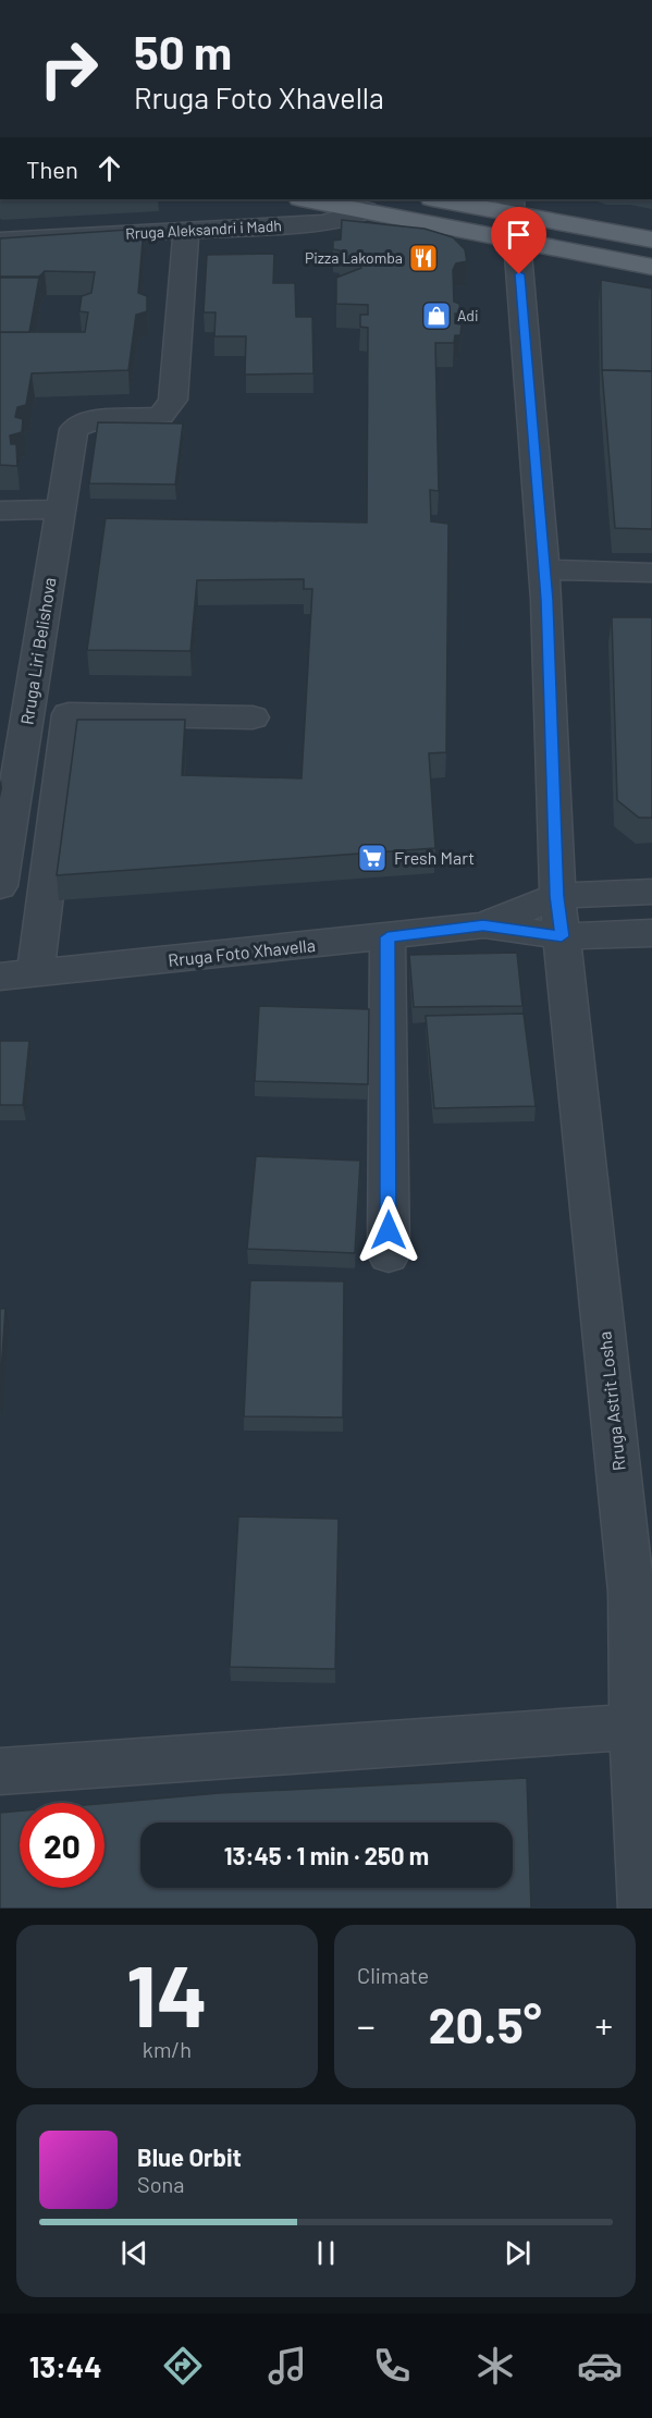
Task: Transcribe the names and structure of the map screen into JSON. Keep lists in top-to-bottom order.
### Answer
{
  "streets": {
    "street": [
      "Rruga Aleksandri i Madh",
      "Rruga Liri Belishova",
      "Rruga Foto Xhavella",
      "Rruga Astrit Losha"
    ]
  },
  "crossings": [
    ["Rruga Aleksandri i Madh", "Rruga Liri Belishova"],
    ["Rruga Foto Xhavella", "Rruga Astrit Losha"]
  ],
  "places": {
    "restaurant": ["Pizza Lakomba"],
    "shop": ["Adi"],
    "supermarket": ["Fresh Mart"]
  },
  "page": {
    "turn": ["50 m", "Rruga Foto Xhavella"],
    "then": "Then",
    "limit": "20",
    "trip": "13:45 · 1 min · 250 m",
    "tile": [
      ["14", "km/h"],
      "Climate"
    ],
    "heat": ["−", "20.5°", "+"],
    "song": ["Blue Orbit", "Sona"],
    "tabs": "13:44"
  }
}
